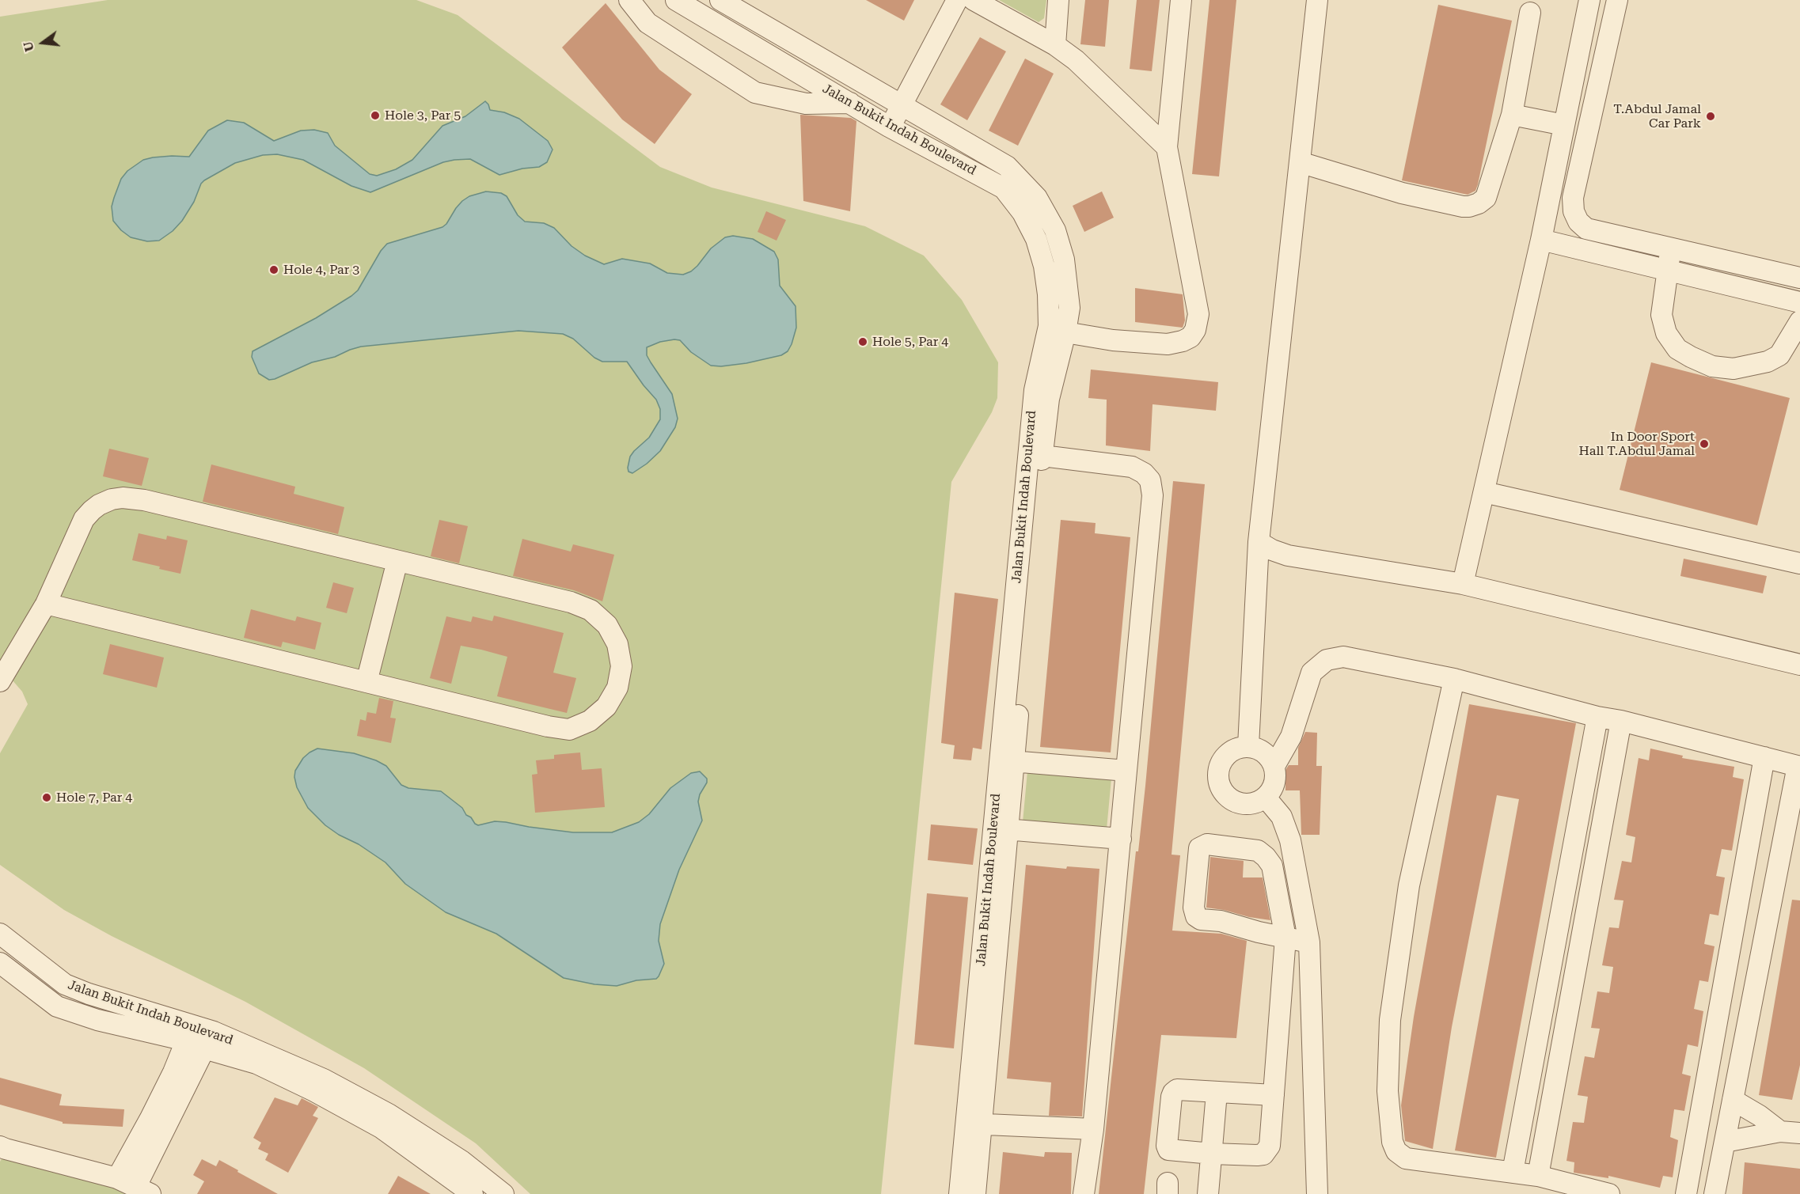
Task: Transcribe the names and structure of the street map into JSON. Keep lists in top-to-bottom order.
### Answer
{
  "streets": {
    "street": ["Jalan Bukit Indah Boulevard"]
  },
  "places": [
    "Hole 3, Par 5",
    "T.Abdul Jamal Car Park",
    "Hole 4, Par 3",
    "Hole 5, Par 4",
    "In Door Sport Hall T.Abdul Jamal",
    "Hole 7, Par 4"
  ],
  "north": "left"
}
